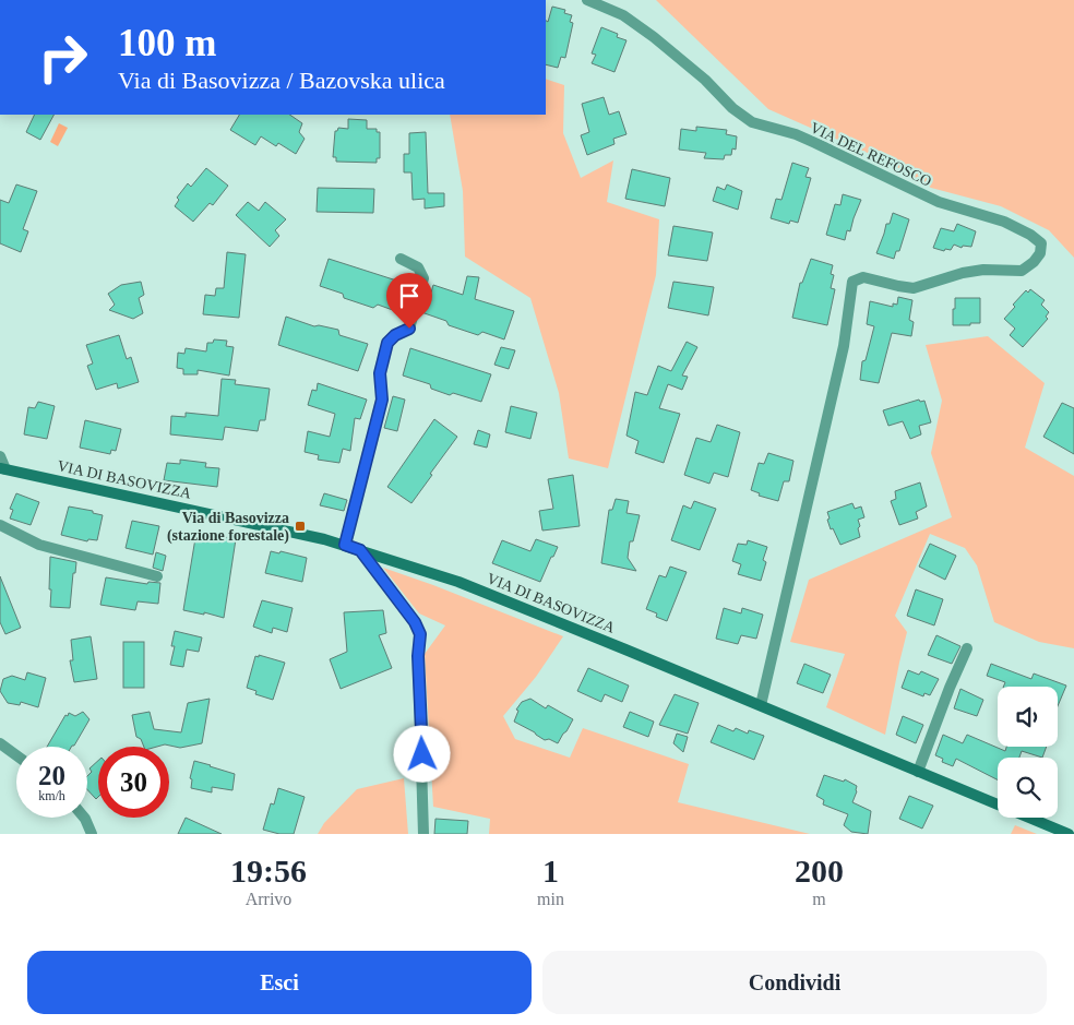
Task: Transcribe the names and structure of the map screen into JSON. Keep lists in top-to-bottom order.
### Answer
{
  "streets": {
    "main road": ["VIA DI BASOVIZZA"],
    "street": ["VIA DEL REFOSCO"]
  },
  "crossings": [
    ["VIA DEL REFOSCO", "VIA DI BASOVIZZA"]
  ],
  "places": {
    "transit": ["Via di Basovizza (stazione forestale)"]
  },
  "page": {
    "turn": ["100 m", "Via di Basovizza / Bazovska ulica"],
    "speed": "20 km/h",
    "limit": "30",
    "eta": [
      "19:56",
      "Arrivo",
      "1",
      "min",
      "200",
      "m"
    ],
    "buttons": ["Esci", "Condividi"]
  }
}
